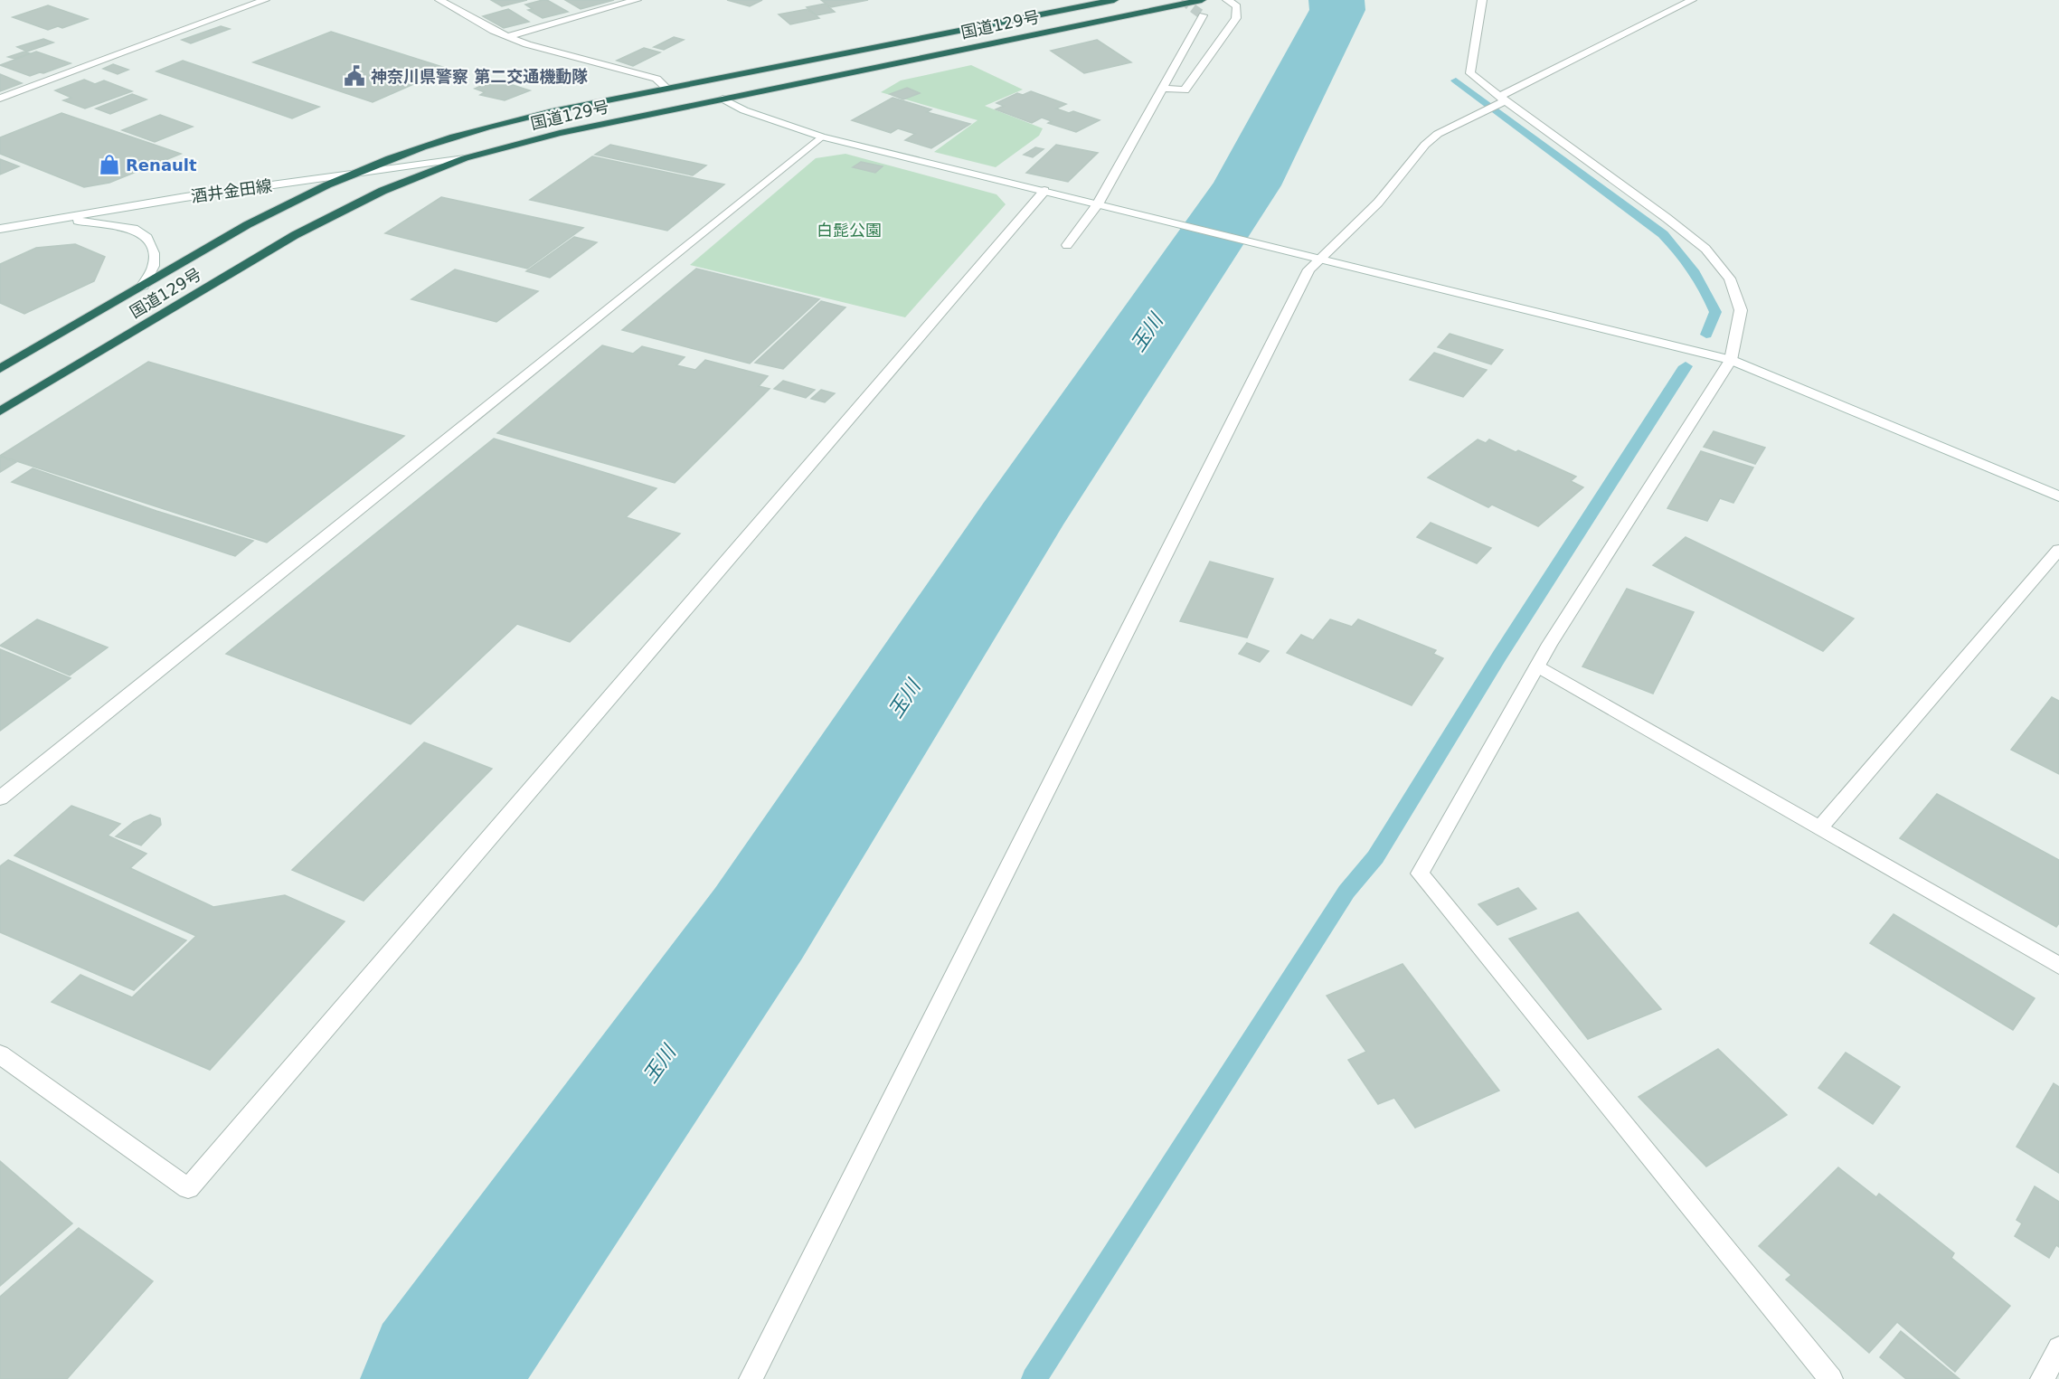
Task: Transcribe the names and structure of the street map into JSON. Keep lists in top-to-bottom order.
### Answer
{
  "streets": {
    "highway": ["国道129号"],
    "street": ["酒井金田線"]
  },
  "crossings": [
    ["国道129号", "酒井金田線"]
  ],
  "water": ["玉川"],
  "parks": ["白髭公園"],
  "places": {
    "public building": ["神奈川県警察 第二交通機動隊"],
    "shop": ["Renault"]
  }
}
